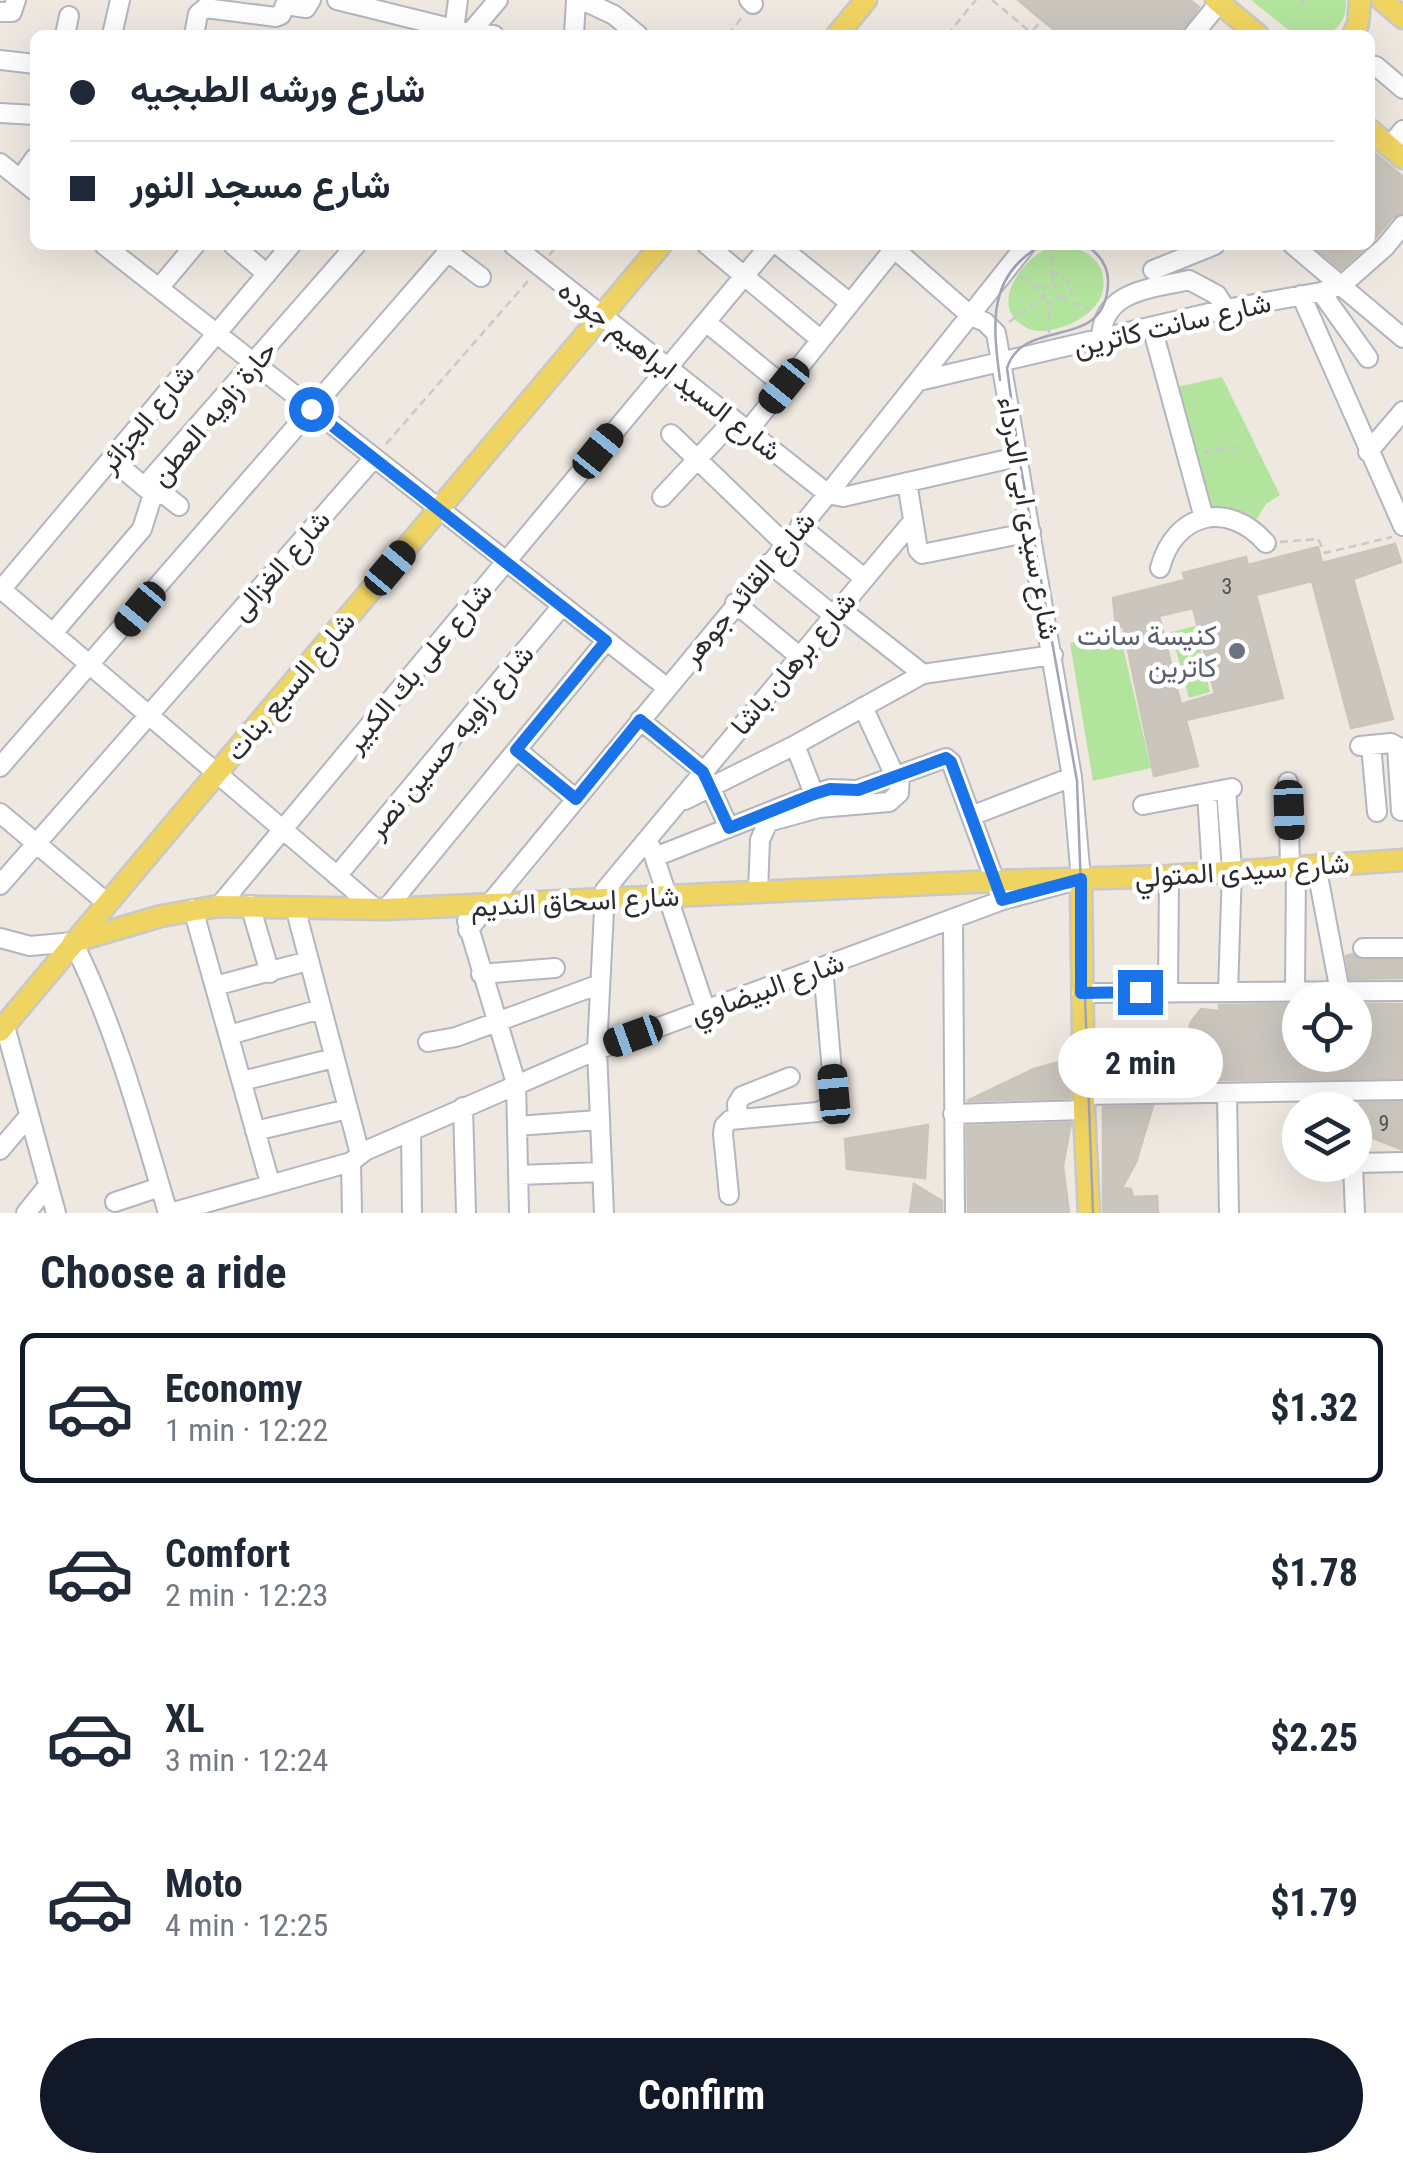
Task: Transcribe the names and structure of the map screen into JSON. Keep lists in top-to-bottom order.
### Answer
{
  "streets": {
    "main road": [
      "شارع سيدى ابى الدرداء",
      "شارع السبع بنات",
      "شارع سيدى المتولي",
      "شارع اسحاق النديم"
    ],
    "street": [
      "شارع سانت كاترين",
      "شارع السيد ابراهيم جوده",
      "حارة زاويه العطن",
      "شارع الجزائر",
      "شارع الغزالى",
      "شارع القائد جوهر",
      "شارع برهان باشا",
      "شارع على بك الكبير",
      "شارع زاويه حسين نصر",
      "شارع البيضاوي"
    ]
  },
  "crossings": [
    ["شارع سانت كاترين", "شارع سيدى ابى الدرداء"],
    ["شارع سانت كاترين", "شارع القائد جوهر"],
    ["شارع السيد ابراهيم جوده", "شارع القائد جوهر"],
    ["شارع السيد ابراهيم جوده", "شارع على بك الكبير"],
    ["شارع السيد ابراهيم جوده", "شارع السبع بنات"],
    ["شارع سيدى ابى الدرداء", "شارع سيدى المتولي"],
    ["شارع سيدى ابى الدرداء", "شارع اسحاق النديم"],
    ["شارع القائد جوهر", "شارع اسحاق النديم"],
    ["شارع على بك الكبير", "شارع اسحاق النديم"],
    ["شارع السبع بنات", "شارع اسحاق النديم"],
    ["شارع سيدى المتولي", "شارع اسحاق النديم"],
    ["شارع اسحاق النديم", "شارع البيضاوي"]
  ],
  "places": ["كنيسة سانت كاترين"],
  "house_numbers": ["3", "9"],
  "page": {
    "banner": ["شارع ورشه الطبجيه", "شارع مسجد النور"],
    "bubble": "2 min",
    "heading": "Choose a ride",
    "list": [
      {
        "name": "Economy",
        "note": "1 min · 12:22",
        "value": "$1.32"
      },
      {
        "name": "Comfort",
        "note": "2 min · 12:23",
        "value": "$1.78"
      },
      {
        "name": "XL",
        "note": "3 min · 12:24",
        "value": "$2.25"
      },
      {
        "name": "Moto",
        "note": "4 min · 12:25",
        "value": "$1.79"
      }
    ],
    "buttons": "Confirm"
  }
}
